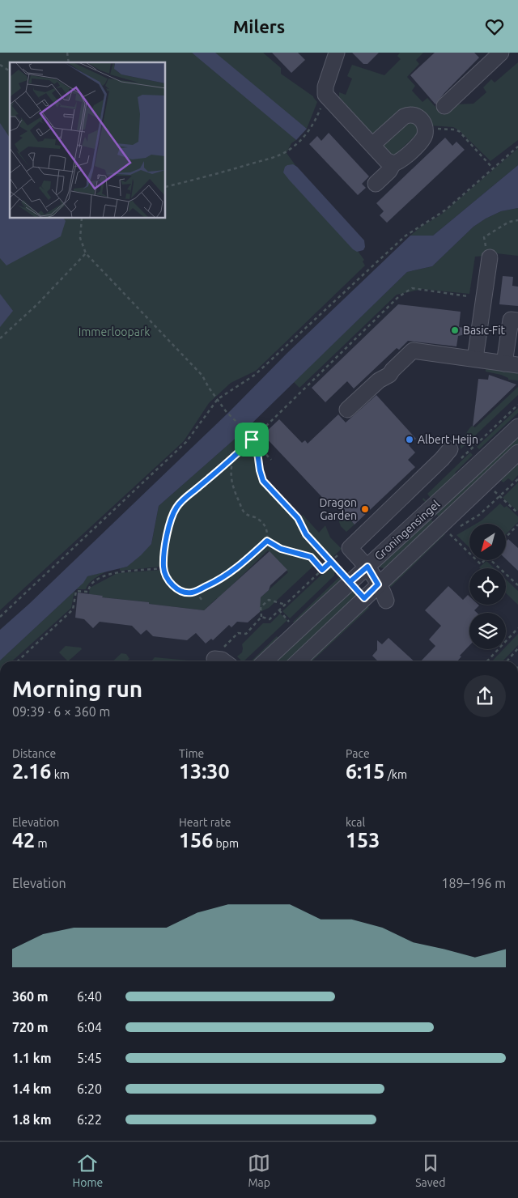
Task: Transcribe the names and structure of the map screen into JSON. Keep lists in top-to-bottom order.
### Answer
{
  "streets": {
    "street": ["Groningensingel"]
  },
  "parks": ["Immerloopark"],
  "places": ["Basic-Fit", "Albert Heijn", "Dragon Garden"],
  "north": "bottom left",
  "page": {
    "header": "Milers",
    "heading": ["Morning run", "09:39 · 6 × 360 m"],
    "stats": [
      ["Distance", "2.16 km"],
      ["Time", "13:30"],
      ["Pace", "6:15 /km"],
      ["Elevation", "42 m"],
      ["Heart rate", "156 bpm"],
      ["kcal", "153"]
    ],
    "chart": ["Elevation", "189–196 m"],
    "list": [
      {
        "name": "360 m",
        "note": "6:40"
      },
      {
        "name": "720 m",
        "note": "6:04"
      },
      {
        "name": "1.1 km",
        "note": "5:45"
      },
      {
        "name": "1.4 km",
        "note": "6:20"
      },
      {
        "name": "1.8 km",
        "note": "6:22"
      }
    ],
    "tabs": ["Home", "Map", "Saved"]
  }
}
